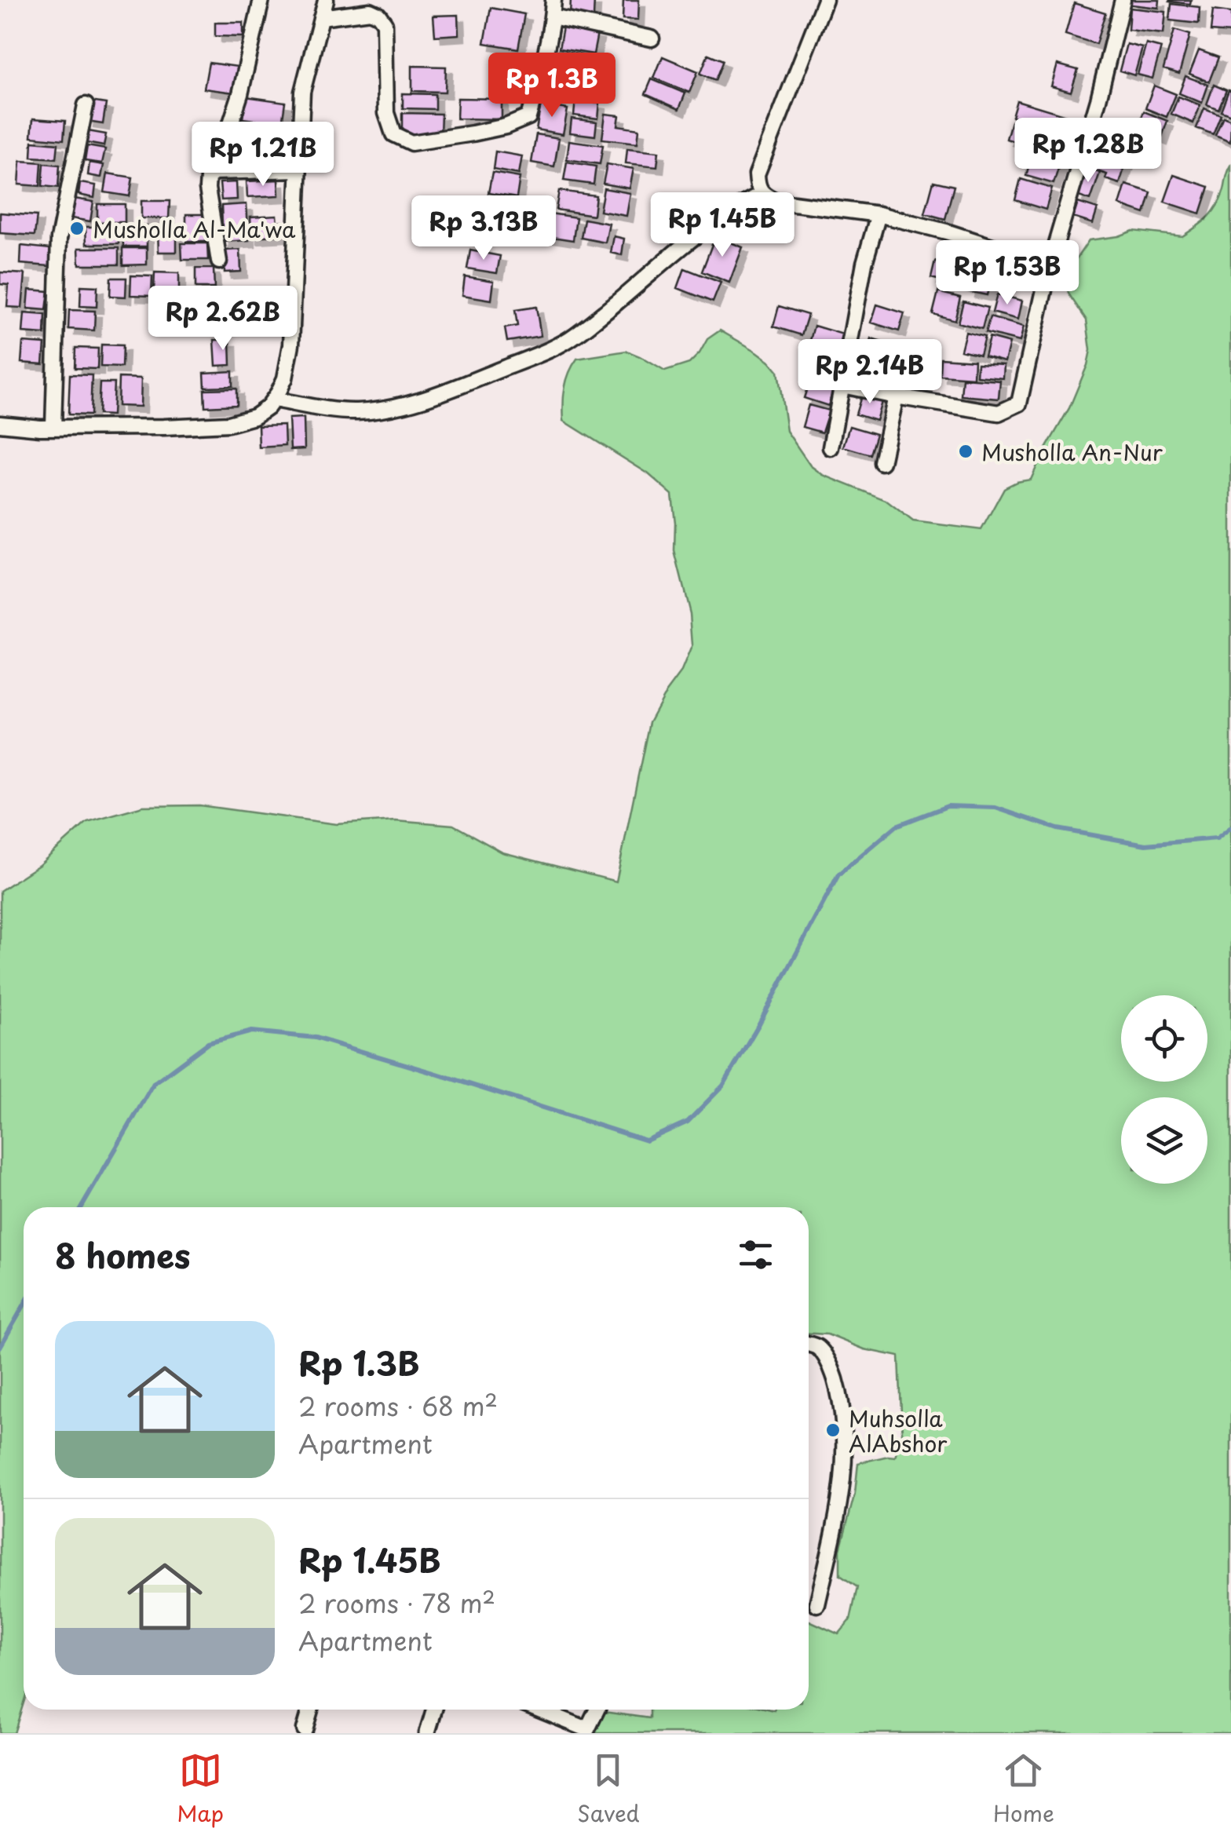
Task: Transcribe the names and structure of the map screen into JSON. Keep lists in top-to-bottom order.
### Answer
{
  "places": ["Musholla Al-Ma'wa", "Musholla An-Nur", "Muhsolla AlAbshor"],
  "page": {
    "price": [
      "Rp 1.3B",
      "Rp 1.28B",
      "Rp 1.21B",
      "Rp 1.45B",
      "Rp 3.13B",
      "Rp 1.53B",
      "Rp 2.62B",
      "Rp 2.14B"
    ],
    "heading": "8 homes",
    "list": [
      {
        "name": "Rp 1.3B",
        "note": "2 rooms · 68 m² · Apartment"
      },
      {
        "name": "Rp 1.45B",
        "note": "2 rooms · 78 m² · Apartment"
      }
    ],
    "tabs": ["Map", "Saved", "Home"]
  }
}
